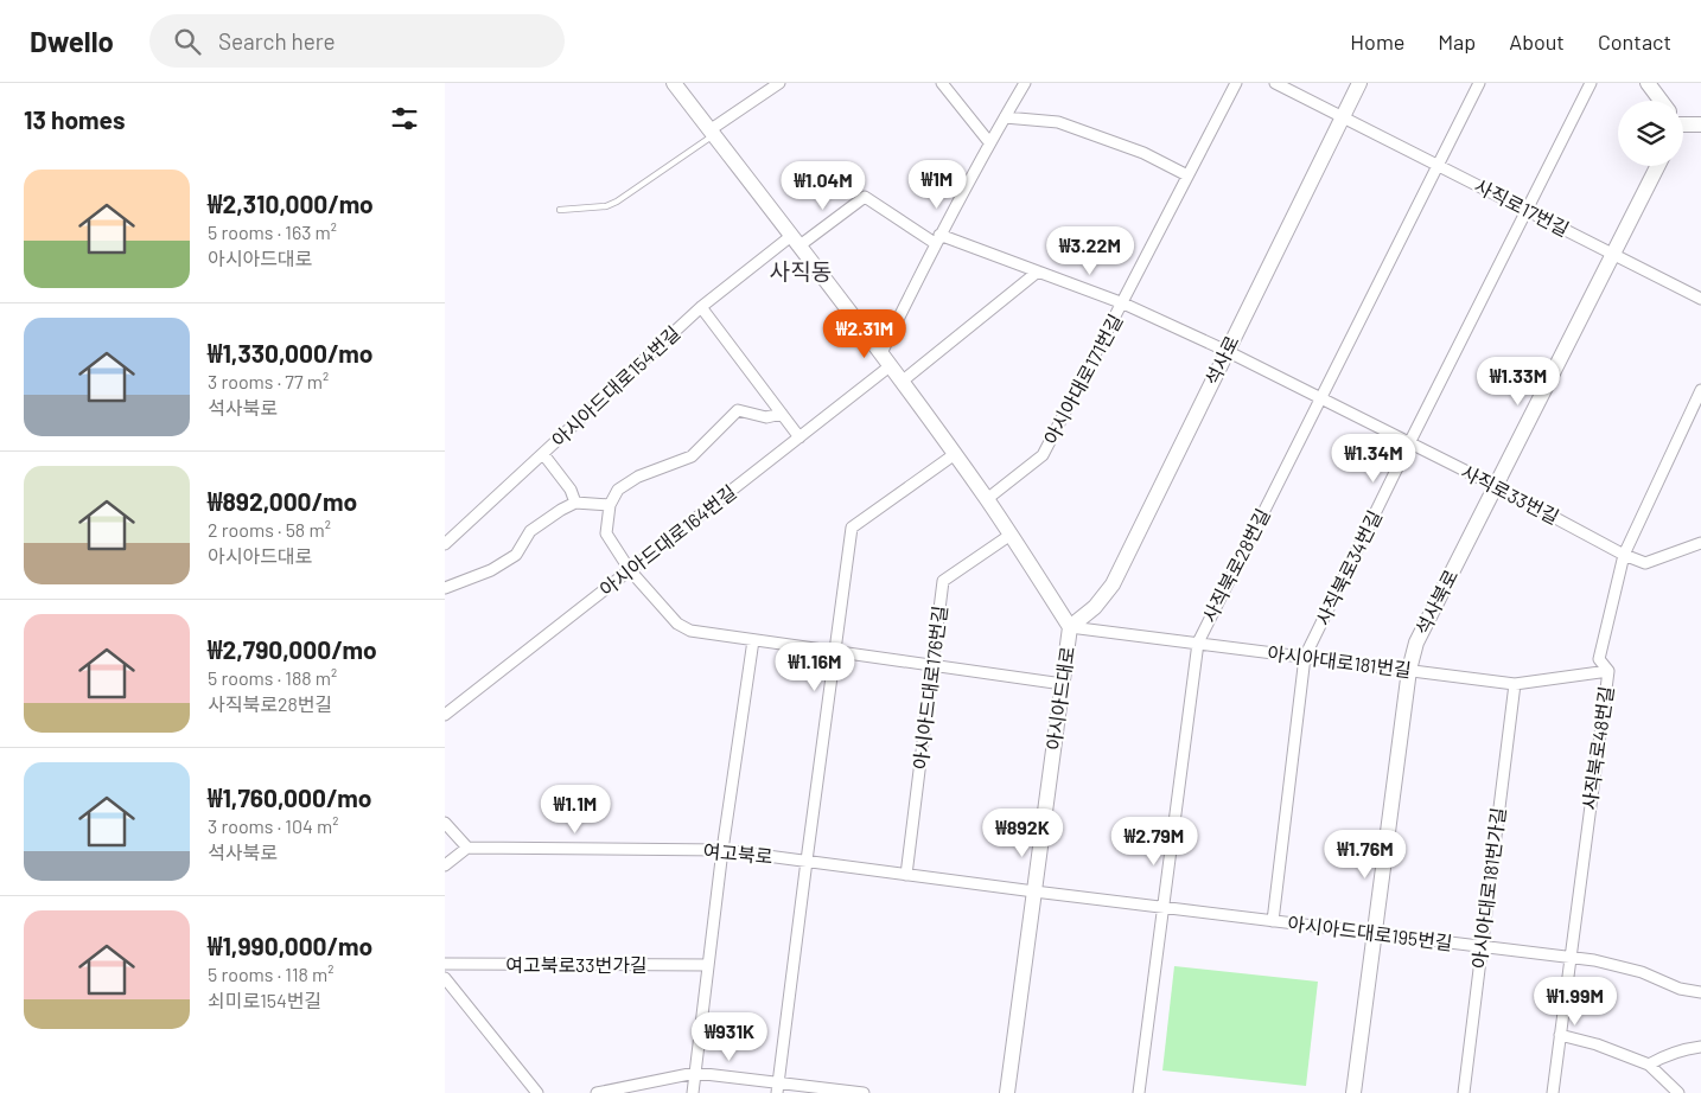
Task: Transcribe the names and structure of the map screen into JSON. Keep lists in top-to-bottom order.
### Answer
{
  "streets": {
    "main road": ["석사로", "석사북로", "아시아드대로"],
    "street": [
      "사직로17번길",
      "아시아대로171번길",
      "아시아드대로154번길",
      "사직로33번길",
      "아시아드대로164번길",
      "사직북로28번길",
      "사직북로34번길",
      "아시아대로181번길",
      "아시아드대로176번길",
      "사직북로48번길",
      "여고북로",
      "아시아대로181번가길",
      "아시아드대로195번길",
      "여고북로33번가길"
    ]
  },
  "crossings": [
    ["사직로17번길", "석사로"],
    ["사직로17번길", "사직북로28번길"],
    ["사직로17번길", "사직북로34번길"],
    ["사직로17번길", "석사북로"],
    ["석사로", "사직로33번길"],
    ["석사로", "아시아대로181번길"],
    ["석사로", "아시아드대로"],
    ["아시아대로171번길", "사직로33번길"],
    ["아시아대로171번길", "아시아드대로"],
    ["아시아드대로154번길", "사직로33번길"],
    ["아시아드대로154번길", "아시아드대로"],
    ["사직로33번길", "사직북로28번길"],
    ["사직로33번길", "사직북로34번길"],
    ["사직로33번길", "석사북로"],
    ["사직로33번길", "아시아드대로"],
    ["사직로33번길", "사직북로48번길"],
    ["아시아드대로164번길", "아시아드대로"],
    ["사직북로28번길", "아시아대로181번길"],
    ["사직북로28번길", "아시아드대로195번길"],
    ["사직북로34번길", "아시아대로181번길"],
    ["사직북로34번길", "아시아드대로195번길"],
    ["석사북로", "아시아대로181번길"],
    ["석사북로", "아시아드대로195번길"],
    ["아시아대로181번길", "아시아드대로"],
    ["아시아대로181번길", "사직북로48번길"],
    ["아시아대로181번길", "아시아대로181번가길"],
    ["아시아드대로176번길", "아시아드대로"],
    ["아시아드대로176번길", "여고북로"],
    ["아시아드대로", "여고북로"],
    ["아시아드대로", "아시아드대로195번길"],
    ["사직북로48번길", "아시아드대로195번길"],
    ["여고북로", "아시아드대로195번길"],
    ["아시아대로181번가길", "아시아드대로195번길"]
  ],
  "districts": ["사직동"],
  "page": {
    "header": "Dwello",
    "search": "Search here",
    "nav": [
      "Home",
      "Map",
      "About",
      "Contact"
    ],
    "heading": "13 homes",
    "list": [
      {
        "name": "₩2,310,000/mo",
        "note": "5 rooms · 163 m² · 아시아드대로"
      },
      {
        "name": "₩1,330,000/mo",
        "note": "3 rooms · 77 m² · 석사북로"
      },
      {
        "name": "₩892,000/mo",
        "note": "2 rooms · 58 m² · 아시아드대로"
      },
      {
        "name": "₩2,790,000/mo",
        "note": "5 rooms · 188 m² · 사직북로28번길"
      },
      {
        "name": "₩1,760,000/mo",
        "note": "3 rooms · 104 m² · 석사북로"
      },
      {
        "name": "₩1,990,000/mo",
        "note": "5 rooms · 118 m² · 쇠미로154번길"
      }
    ],
    "price": [
      "₩1M",
      "₩1.04M",
      "₩3.22M",
      "₩2.31M",
      "₩1.33M",
      "₩1.34M",
      "₩1.16M",
      "₩1.1M",
      "₩892K",
      "₩2.79M",
      "₩1.76M",
      "₩1.99M",
      "₩931K"
    ]
  }
}
